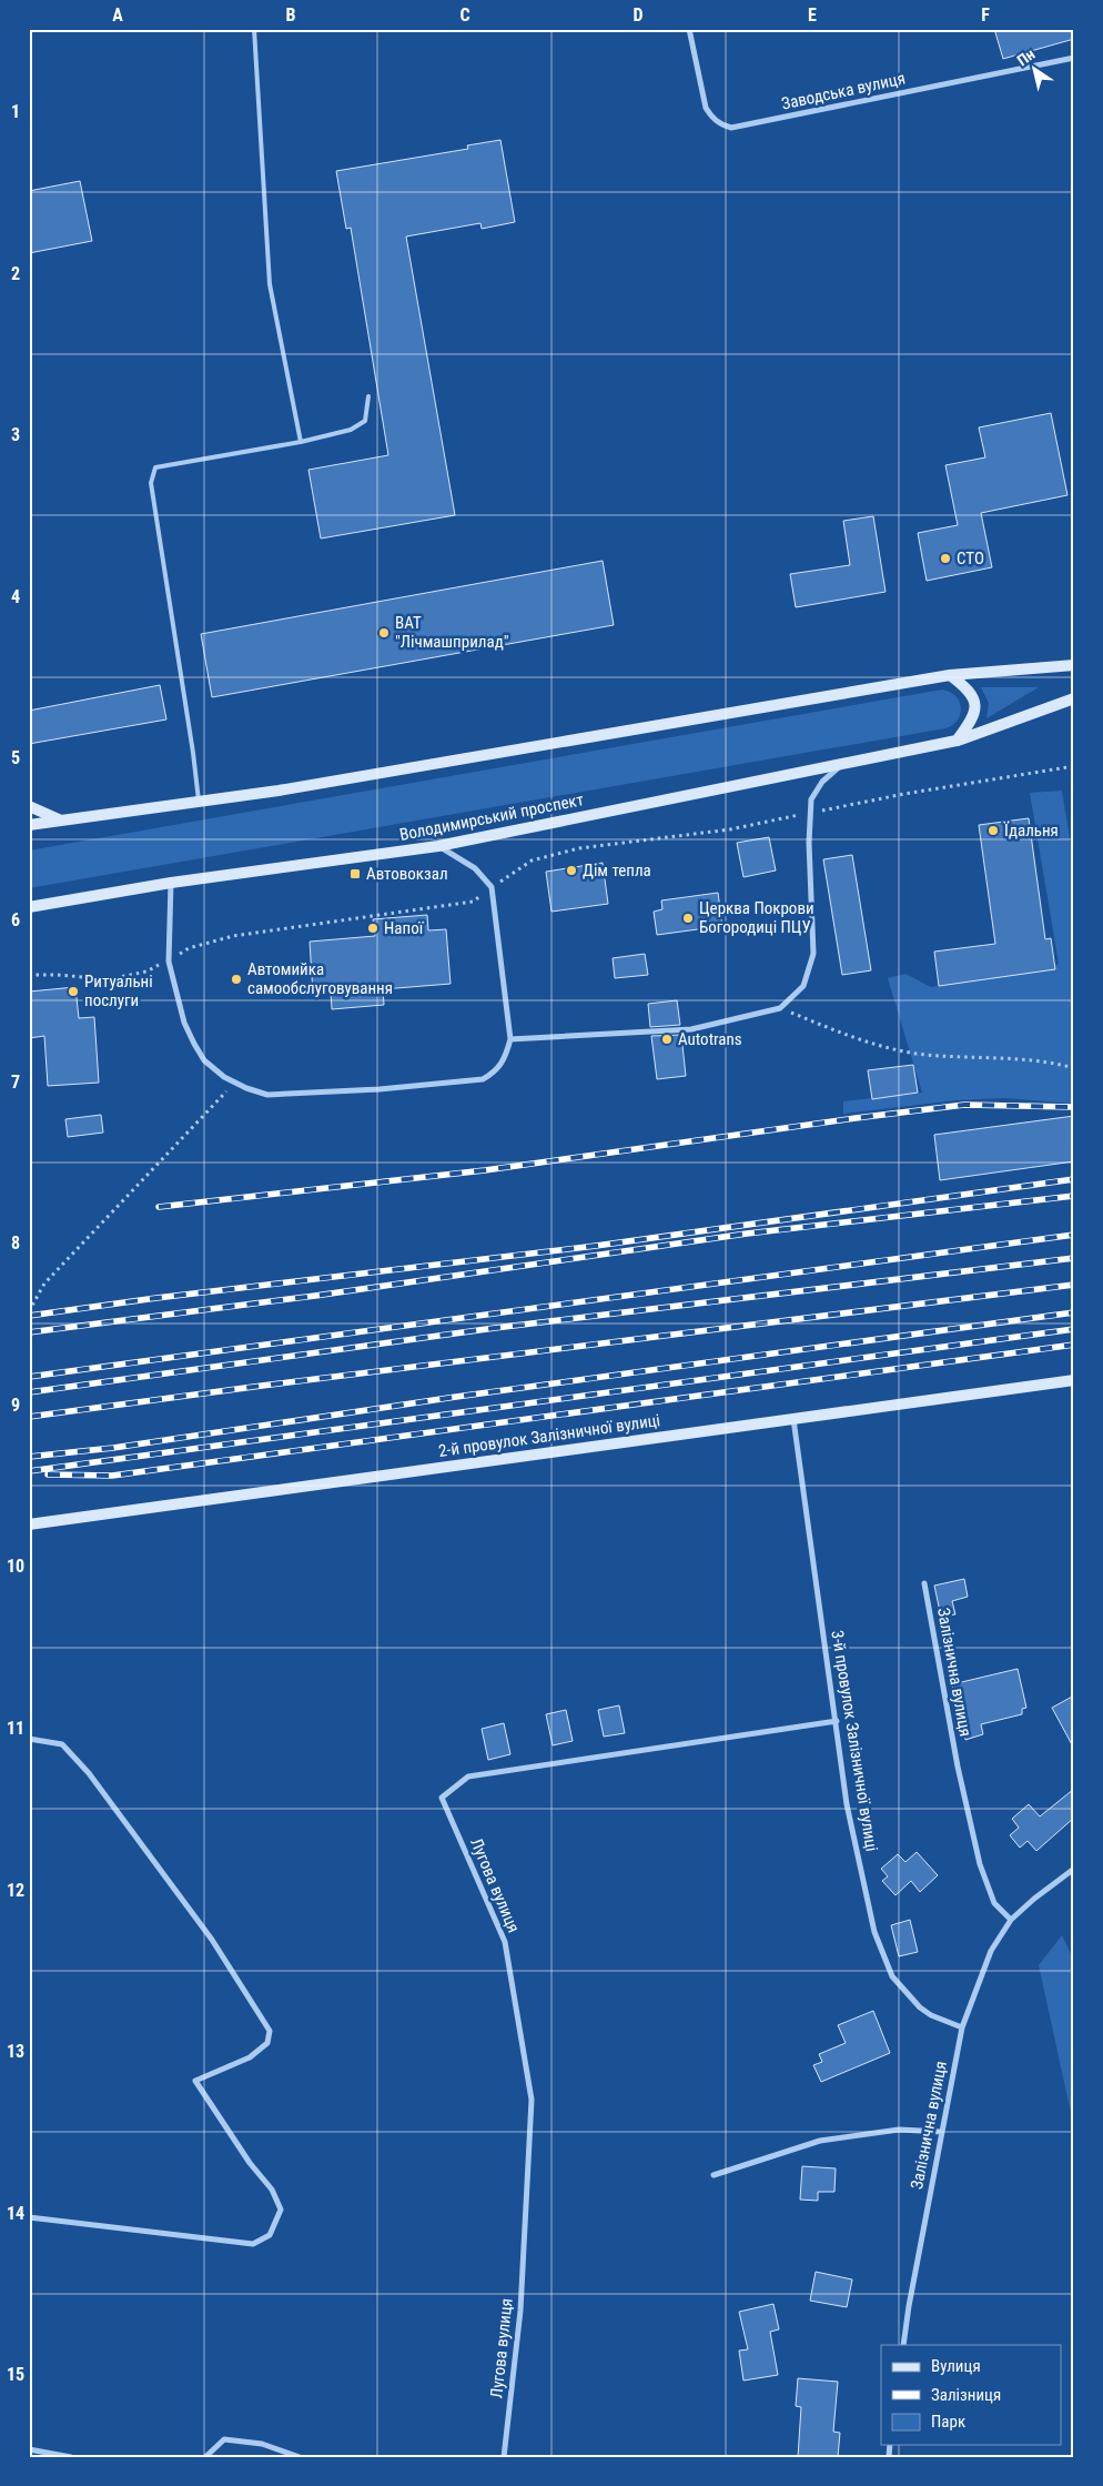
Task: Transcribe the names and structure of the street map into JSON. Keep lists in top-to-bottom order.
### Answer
{
  "streets": {
    "main road": ["Володимирський проспект", "2-й провулок Залізничної вулиці"],
    "street": [
      "Заводська вулиця",
      "Залізнична вулиця",
      "3-й провулок Залізничної вулиці",
      "Лугова вулиця"
    ]
  },
  "crossings": [
    ["2-й провулок Залізничної вулиці", "3-й провулок Залізничної вулиці"],
    ["Залізнична вулиця", "3-й провулок Залізничної вулиці"],
    ["3-й провулок Залізничної вулиці", "Лугова вулиця"]
  ],
  "places": {
    "other": [
      "СТО",
      "ВАТ \"Лічмашприлад\"",
      "Їдальня",
      "Дім тепла",
      "Церква Покрови Богородиці ПЦУ",
      "Напої",
      "Автомийка самообслуговування",
      "Ритуальні послуги",
      "Autotrans"
    ],
    "transit": ["Автовокзал"]
  },
  "legend": ["Вулиця", "Залізниця", "Парк"],
  "north": "top left",
  "grid": {
    "columns": [
      "A",
      "B",
      "C",
      "D",
      "E",
      "F"
    ],
    "rows": [
      "1",
      "2",
      "3",
      "4",
      "5",
      "6",
      "7",
      "8",
      "9",
      "10",
      "11",
      "12",
      "13",
      "14",
      "15"
    ]
  }
}
